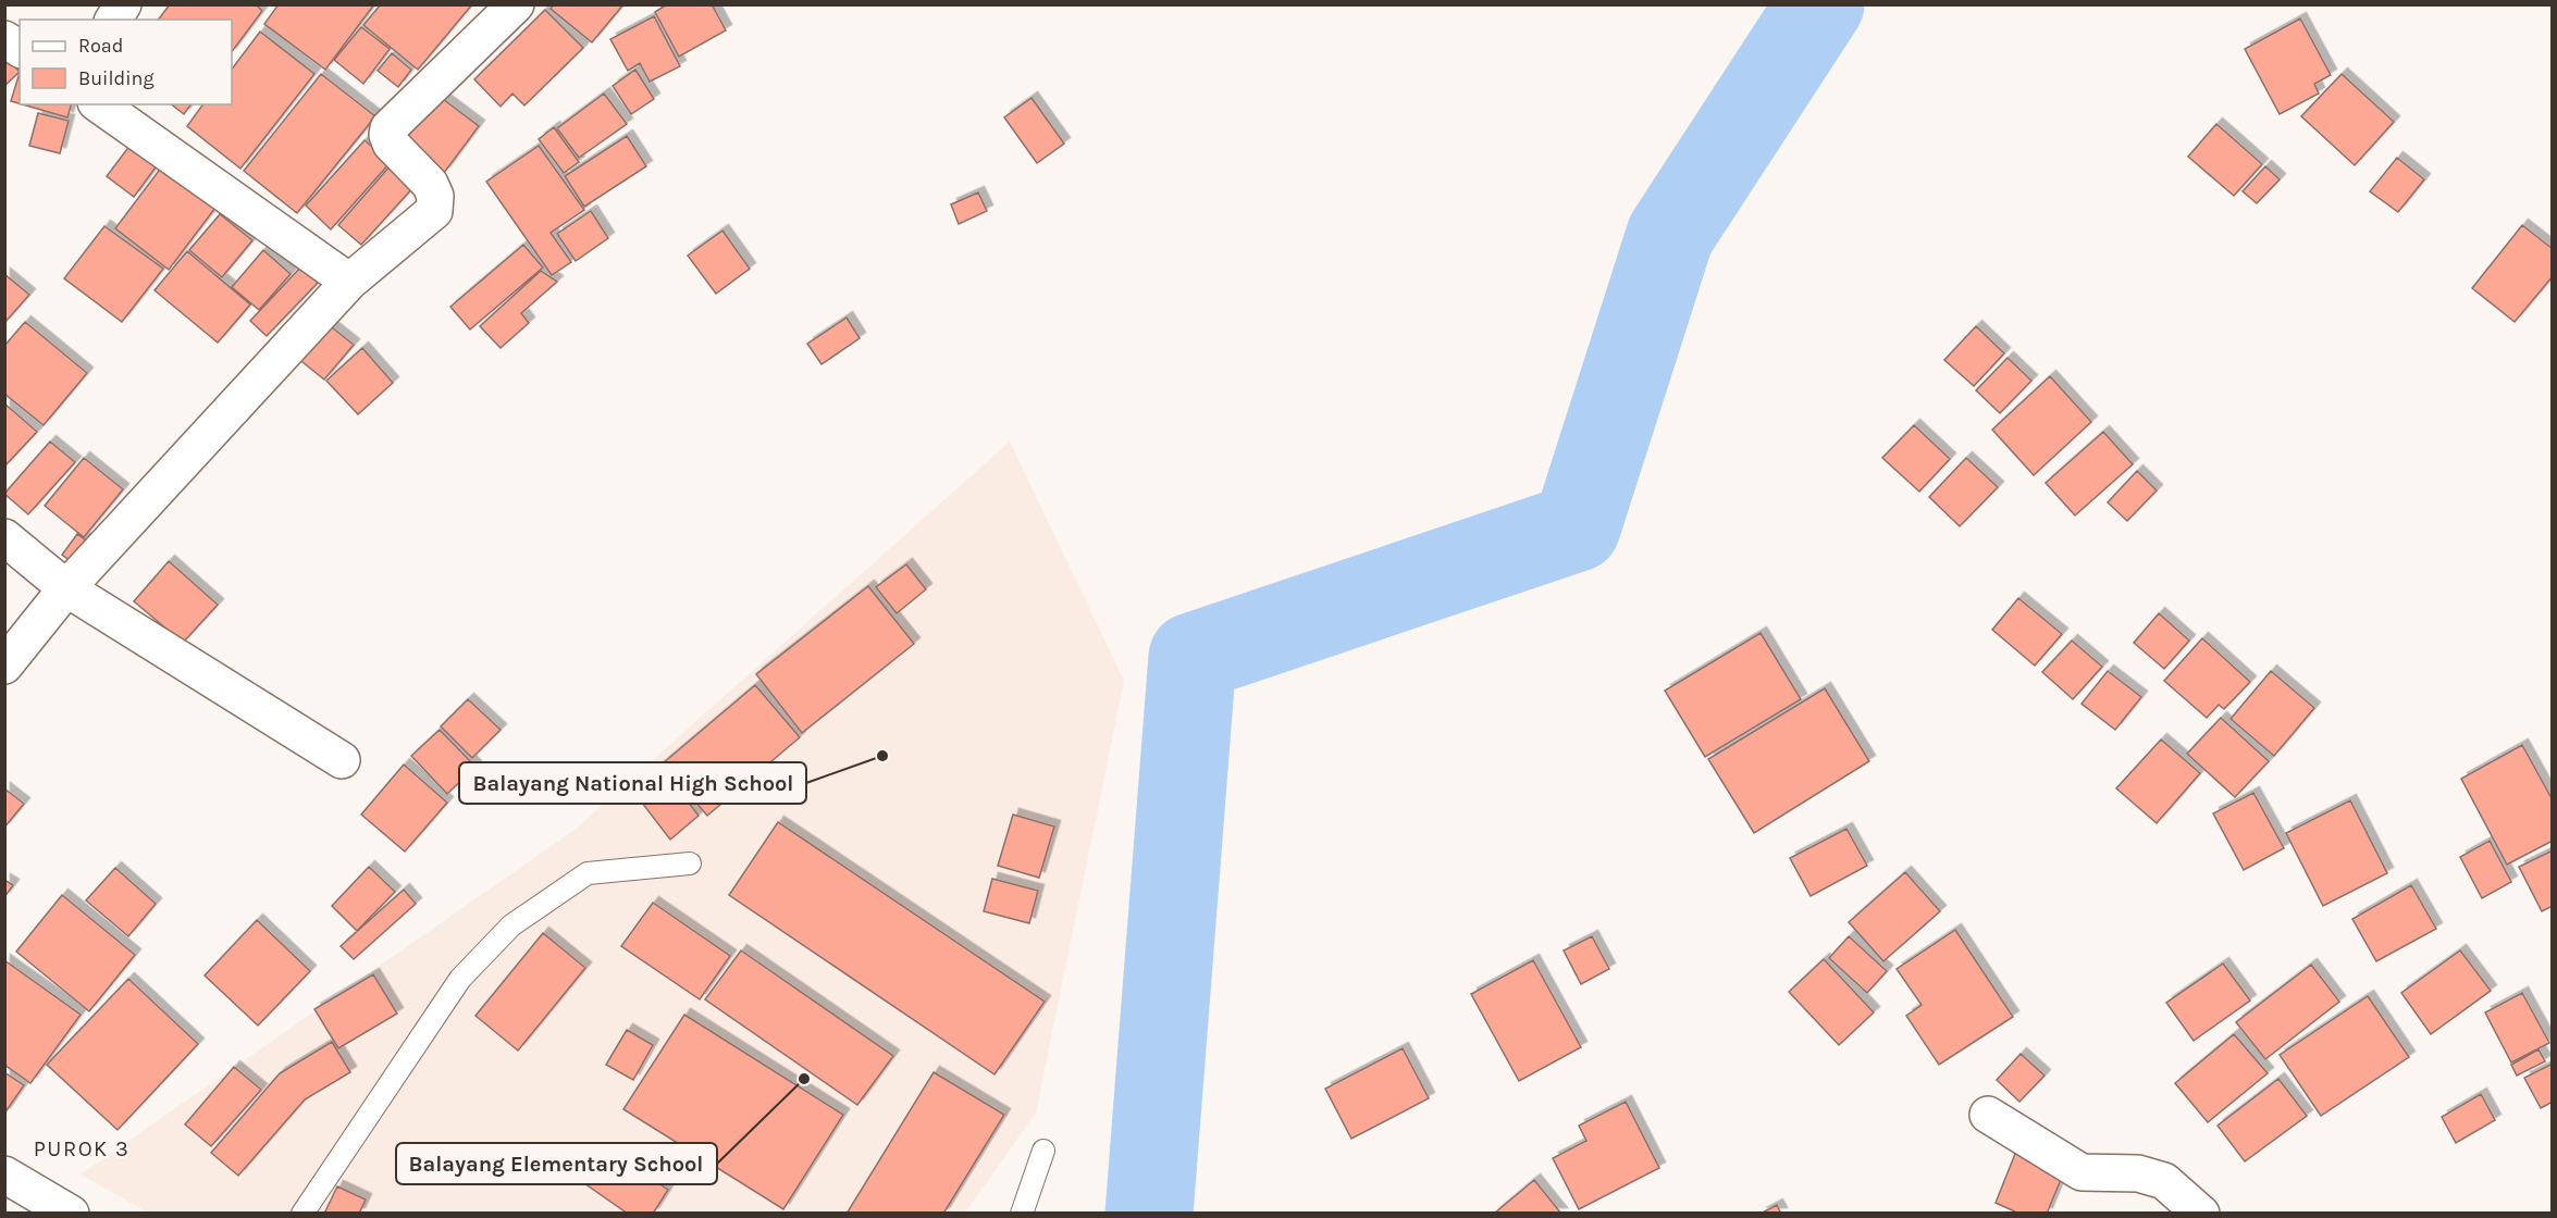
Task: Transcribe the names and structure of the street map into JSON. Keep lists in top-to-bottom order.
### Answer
{
  "districts": ["PUROK 3"],
  "places": ["Balayang National High School", "Balayang Elementary School"],
  "legend": ["Road", "Building"]
}
